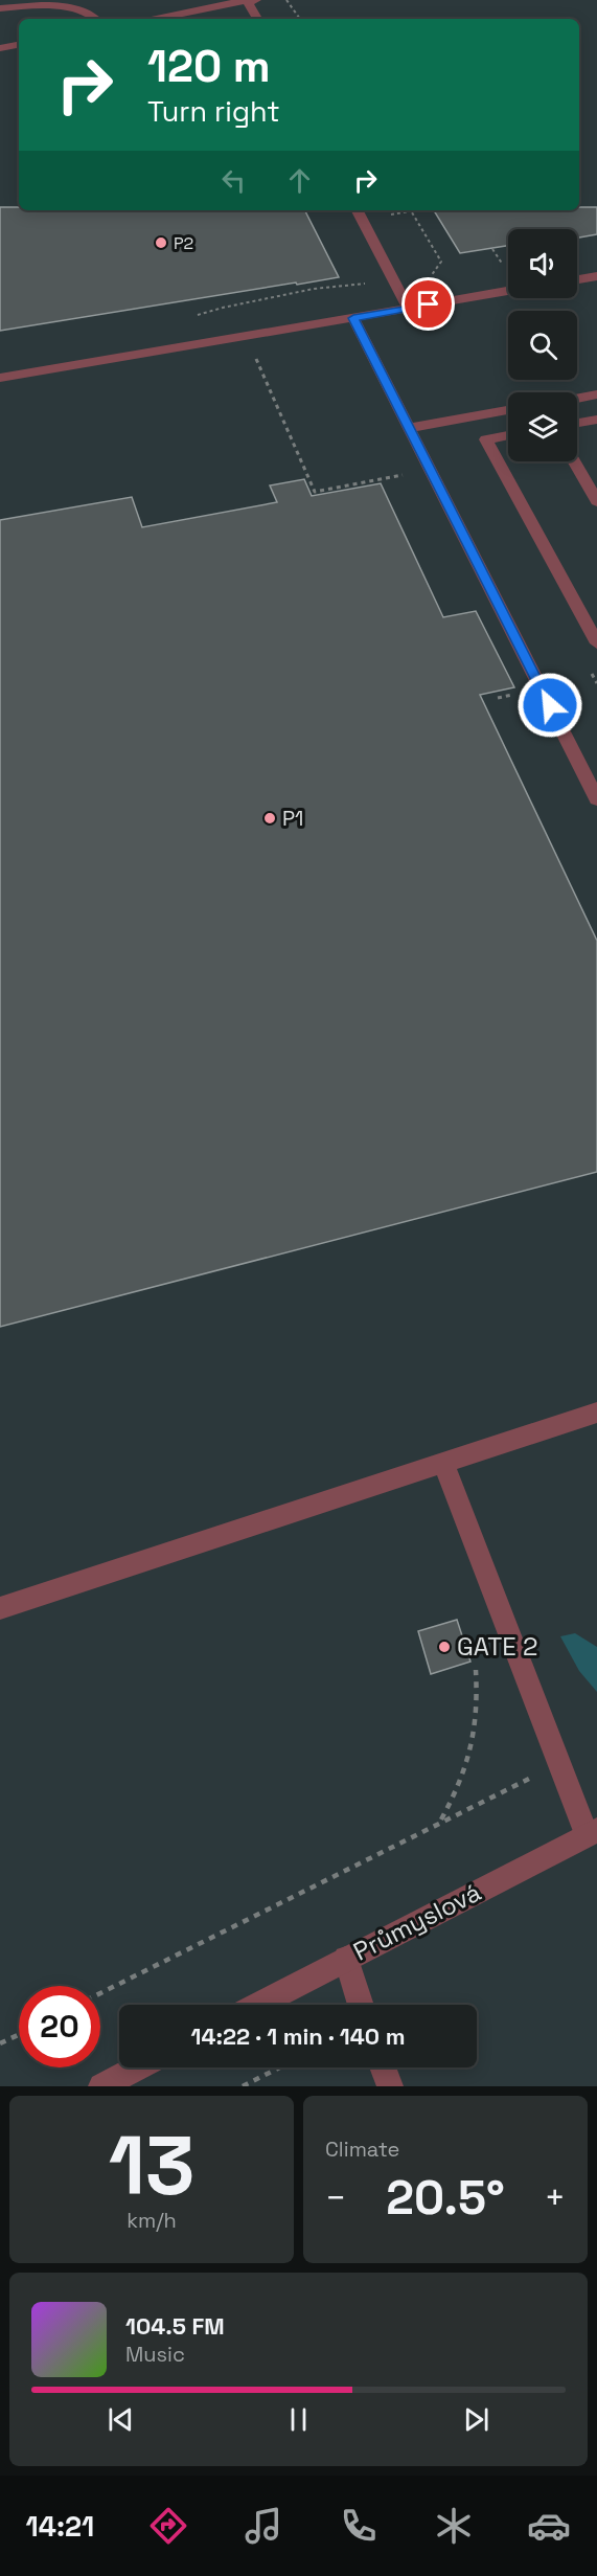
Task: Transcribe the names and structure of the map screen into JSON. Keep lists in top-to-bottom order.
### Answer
{
  "streets": {
    "street": ["Průmyslová"]
  },
  "places": ["P2", "P1", "GATE 2"],
  "page": {
    "turn": ["120 m", "Turn right"],
    "limit": "20",
    "trip": "14:22 · 1 min · 140 m",
    "tile": [
      ["13", "km/h"],
      "Climate"
    ],
    "heat": ["−", "20.5°", "+"],
    "song": ["104.5 FM", "Music"],
    "tabs": "14:21"
  }
}
